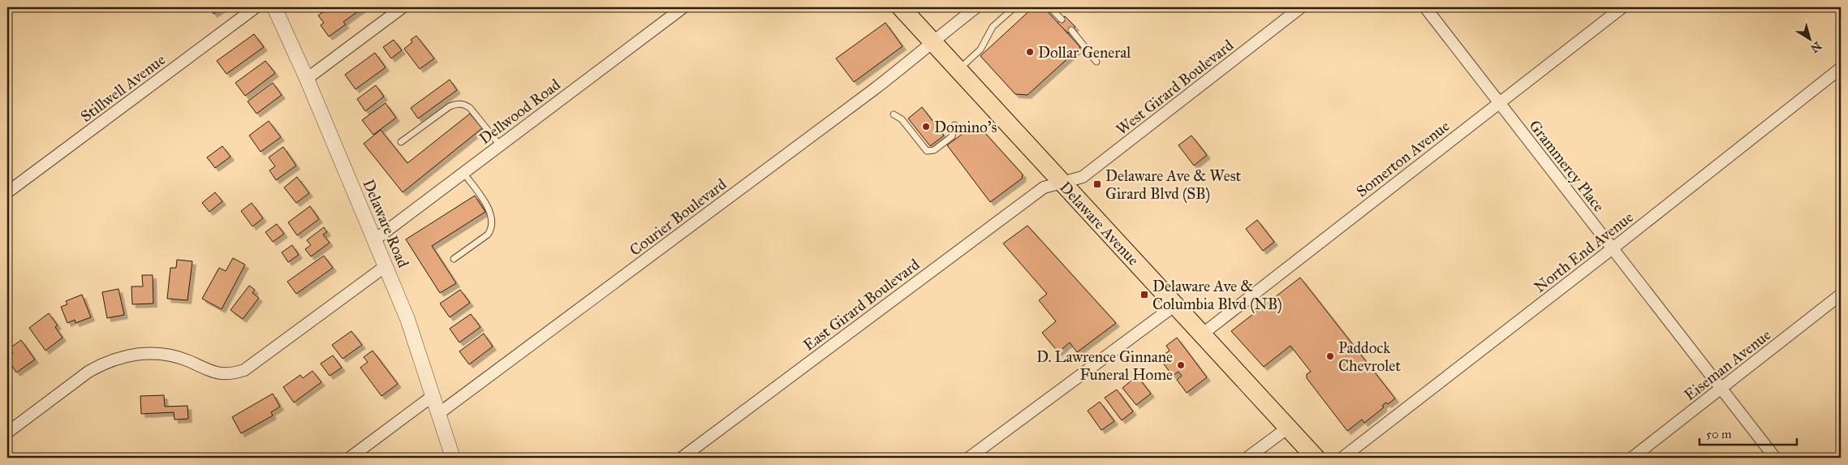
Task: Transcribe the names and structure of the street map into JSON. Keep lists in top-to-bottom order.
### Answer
{
  "streets": {
    "main road": ["Delaware Avenue"],
    "street": [
      "West Girard Boulevard",
      "Stillwell Avenue",
      "Dellwood Road",
      "Somerton Avenue",
      "Grammercy Place",
      "Courier Boulevard",
      "Delaware Road",
      "North End Avenue",
      "East Girard Boulevard",
      "Eiseman Avenue"
    ]
  },
  "crossings": [
    ["West Girard Boulevard", "Delaware Avenue"],
    ["West Girard Boulevard", "East Girard Boulevard"],
    ["Dellwood Road", "Delaware Road"],
    ["Somerton Avenue", "Grammercy Place"],
    ["Somerton Avenue", "Delaware Avenue"],
    ["Grammercy Place", "North End Avenue"],
    ["Grammercy Place", "Eiseman Avenue"],
    ["Courier Boulevard", "Delaware Road"],
    ["Courier Boulevard", "Delaware Avenue"],
    ["Delaware Avenue", "East Girard Boulevard"]
  ],
  "places": {
    "other": [
      "Dollar General",
      "Domino's",
      "Paddock Chevrolet",
      "D. Lawrence Ginnane Funeral Home"
    ],
    "transit": ["Delaware Ave & West Girard Blvd (SB)", "Delaware Ave & Columbia Blvd (NB)"]
  },
  "scale_bar": "50 m",
  "north": "bottom right"
}
